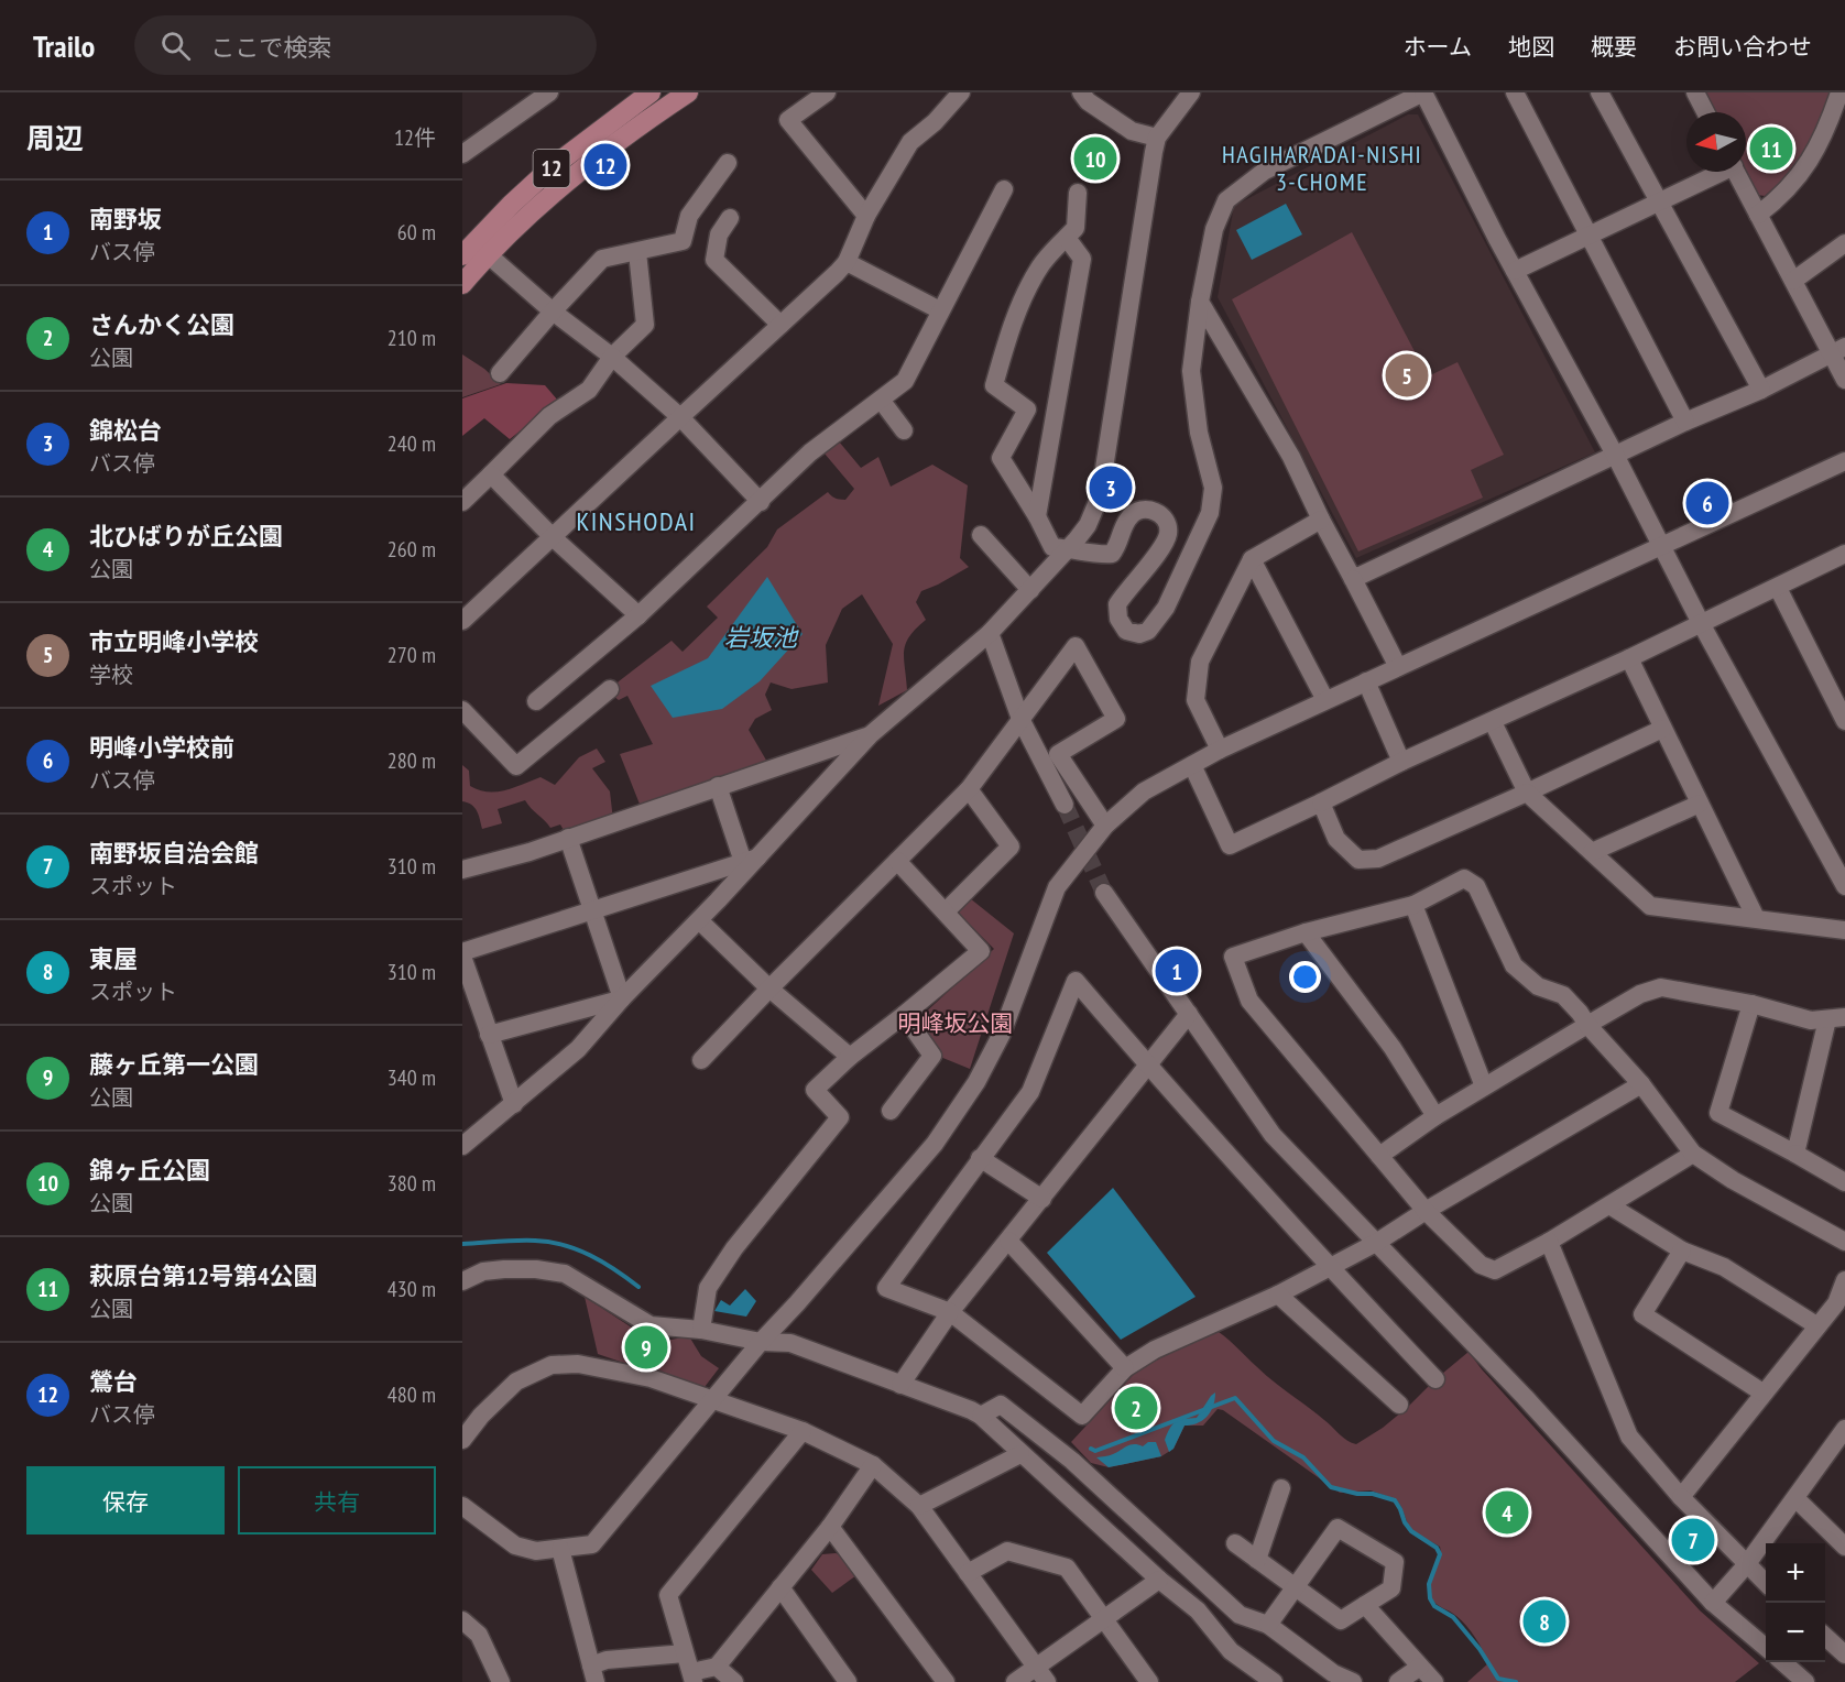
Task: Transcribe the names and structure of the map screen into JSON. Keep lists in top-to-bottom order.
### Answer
{
  "streets": {
    "main road": ["12"]
  },
  "districts": ["HAGIHARADAI-NISHI 3-CHOME", "KINSHODAI"],
  "water": ["岩坂池"],
  "parks": ["明峰坂公園"],
  "north": "left",
  "page": {
    "header": "Trailo",
    "search": "ここで検索",
    "nav": [
      "ホーム",
      "地図",
      "概要",
      "お問い合わせ"
    ],
    "heading": ["周辺", "12件"],
    "pins": [
      "11",
      "10",
      "12",
      "5",
      "3",
      "6",
      "1",
      "9",
      "2",
      "4",
      "7",
      "8"
    ],
    "list": [
      {
        "mark": "1",
        "name": "南野坂",
        "note": "バス停",
        "value": "60 m"
      },
      {
        "mark": "2",
        "name": "さんかく公園",
        "note": "公園",
        "value": "210 m"
      },
      {
        "mark": "3",
        "name": "錦松台",
        "note": "バス停",
        "value": "240 m"
      },
      {
        "mark": "4",
        "name": "北ひばりが丘公園",
        "note": "公園",
        "value": "260 m"
      },
      {
        "mark": "5",
        "name": "市立明峰小学校",
        "note": "学校",
        "value": "270 m"
      },
      {
        "mark": "6",
        "name": "明峰小学校前",
        "note": "バス停",
        "value": "280 m"
      },
      {
        "mark": "7",
        "name": "南野坂自治会館",
        "note": "スポット",
        "value": "310 m"
      },
      {
        "mark": "8",
        "name": "東屋",
        "note": "スポット",
        "value": "310 m"
      },
      {
        "mark": "9",
        "name": "藤ヶ丘第一公園",
        "note": "公園",
        "value": "340 m"
      },
      {
        "mark": "10",
        "name": "錦ヶ丘公園",
        "note": "公園",
        "value": "380 m"
      },
      {
        "mark": "11",
        "name": "萩原台第12号第4公園",
        "note": "公園",
        "value": "430 m"
      },
      {
        "mark": "12",
        "name": "鶯台",
        "note": "バス停",
        "value": "480 m"
      }
    ],
    "buttons": ["保存", "共有"],
    "map_buttons": ["+", "−"]
  }
}
